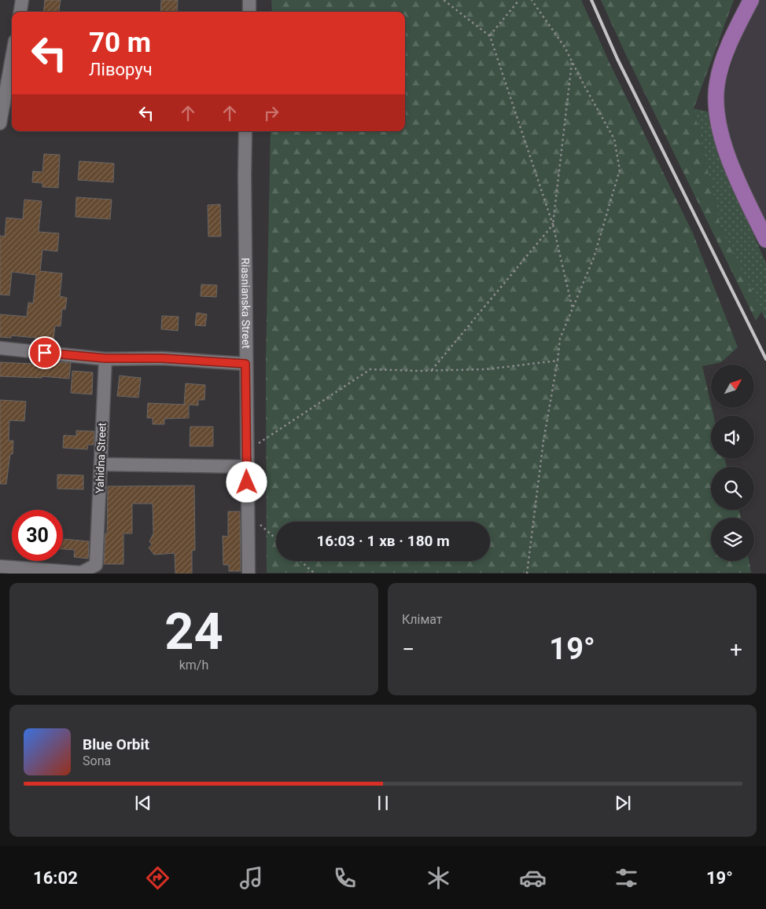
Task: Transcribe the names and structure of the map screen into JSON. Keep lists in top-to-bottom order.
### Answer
{
  "streets": {
    "street": ["Riasnianska Street", "Yahidna Street"]
  },
  "north": "top right",
  "page": {
    "turn": ["70 m", "Ліворуч"],
    "limit": "30",
    "trip": "16:03 · 1 хв · 180 m",
    "tile": [
      ["24", "km/h"],
      "Клімат"
    ],
    "heat": ["−", "19°", "+"],
    "song": ["Blue Orbit", "Sona"],
    "tabs": ["16:02", "19°"]
  }
}
